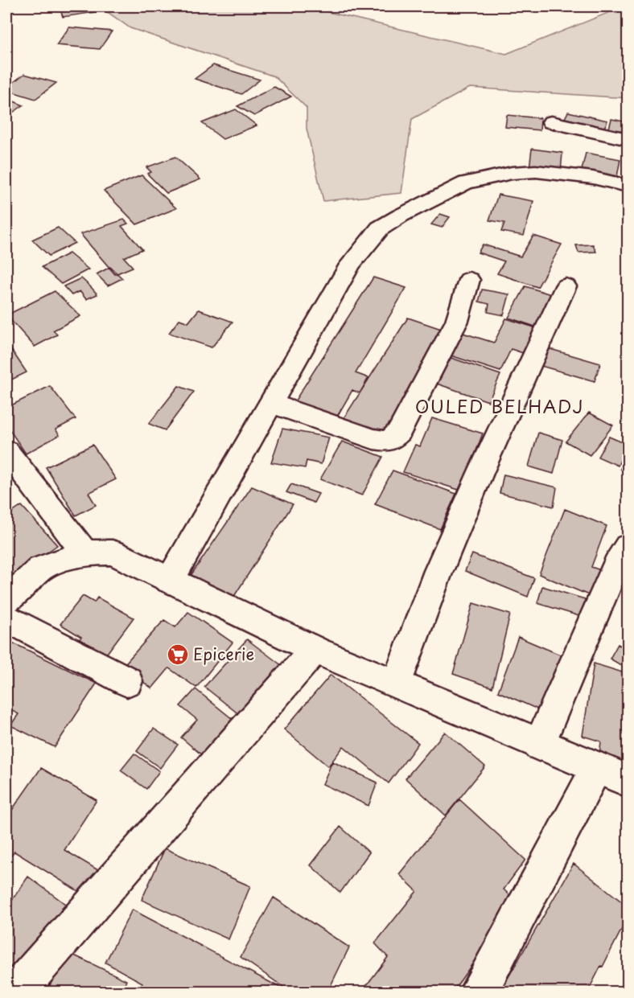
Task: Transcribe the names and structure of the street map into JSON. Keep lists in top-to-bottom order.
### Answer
{
  "districts": ["OULED BELHADJ"],
  "places": {
    "supermarket": ["Epicerie"]
  }
}
